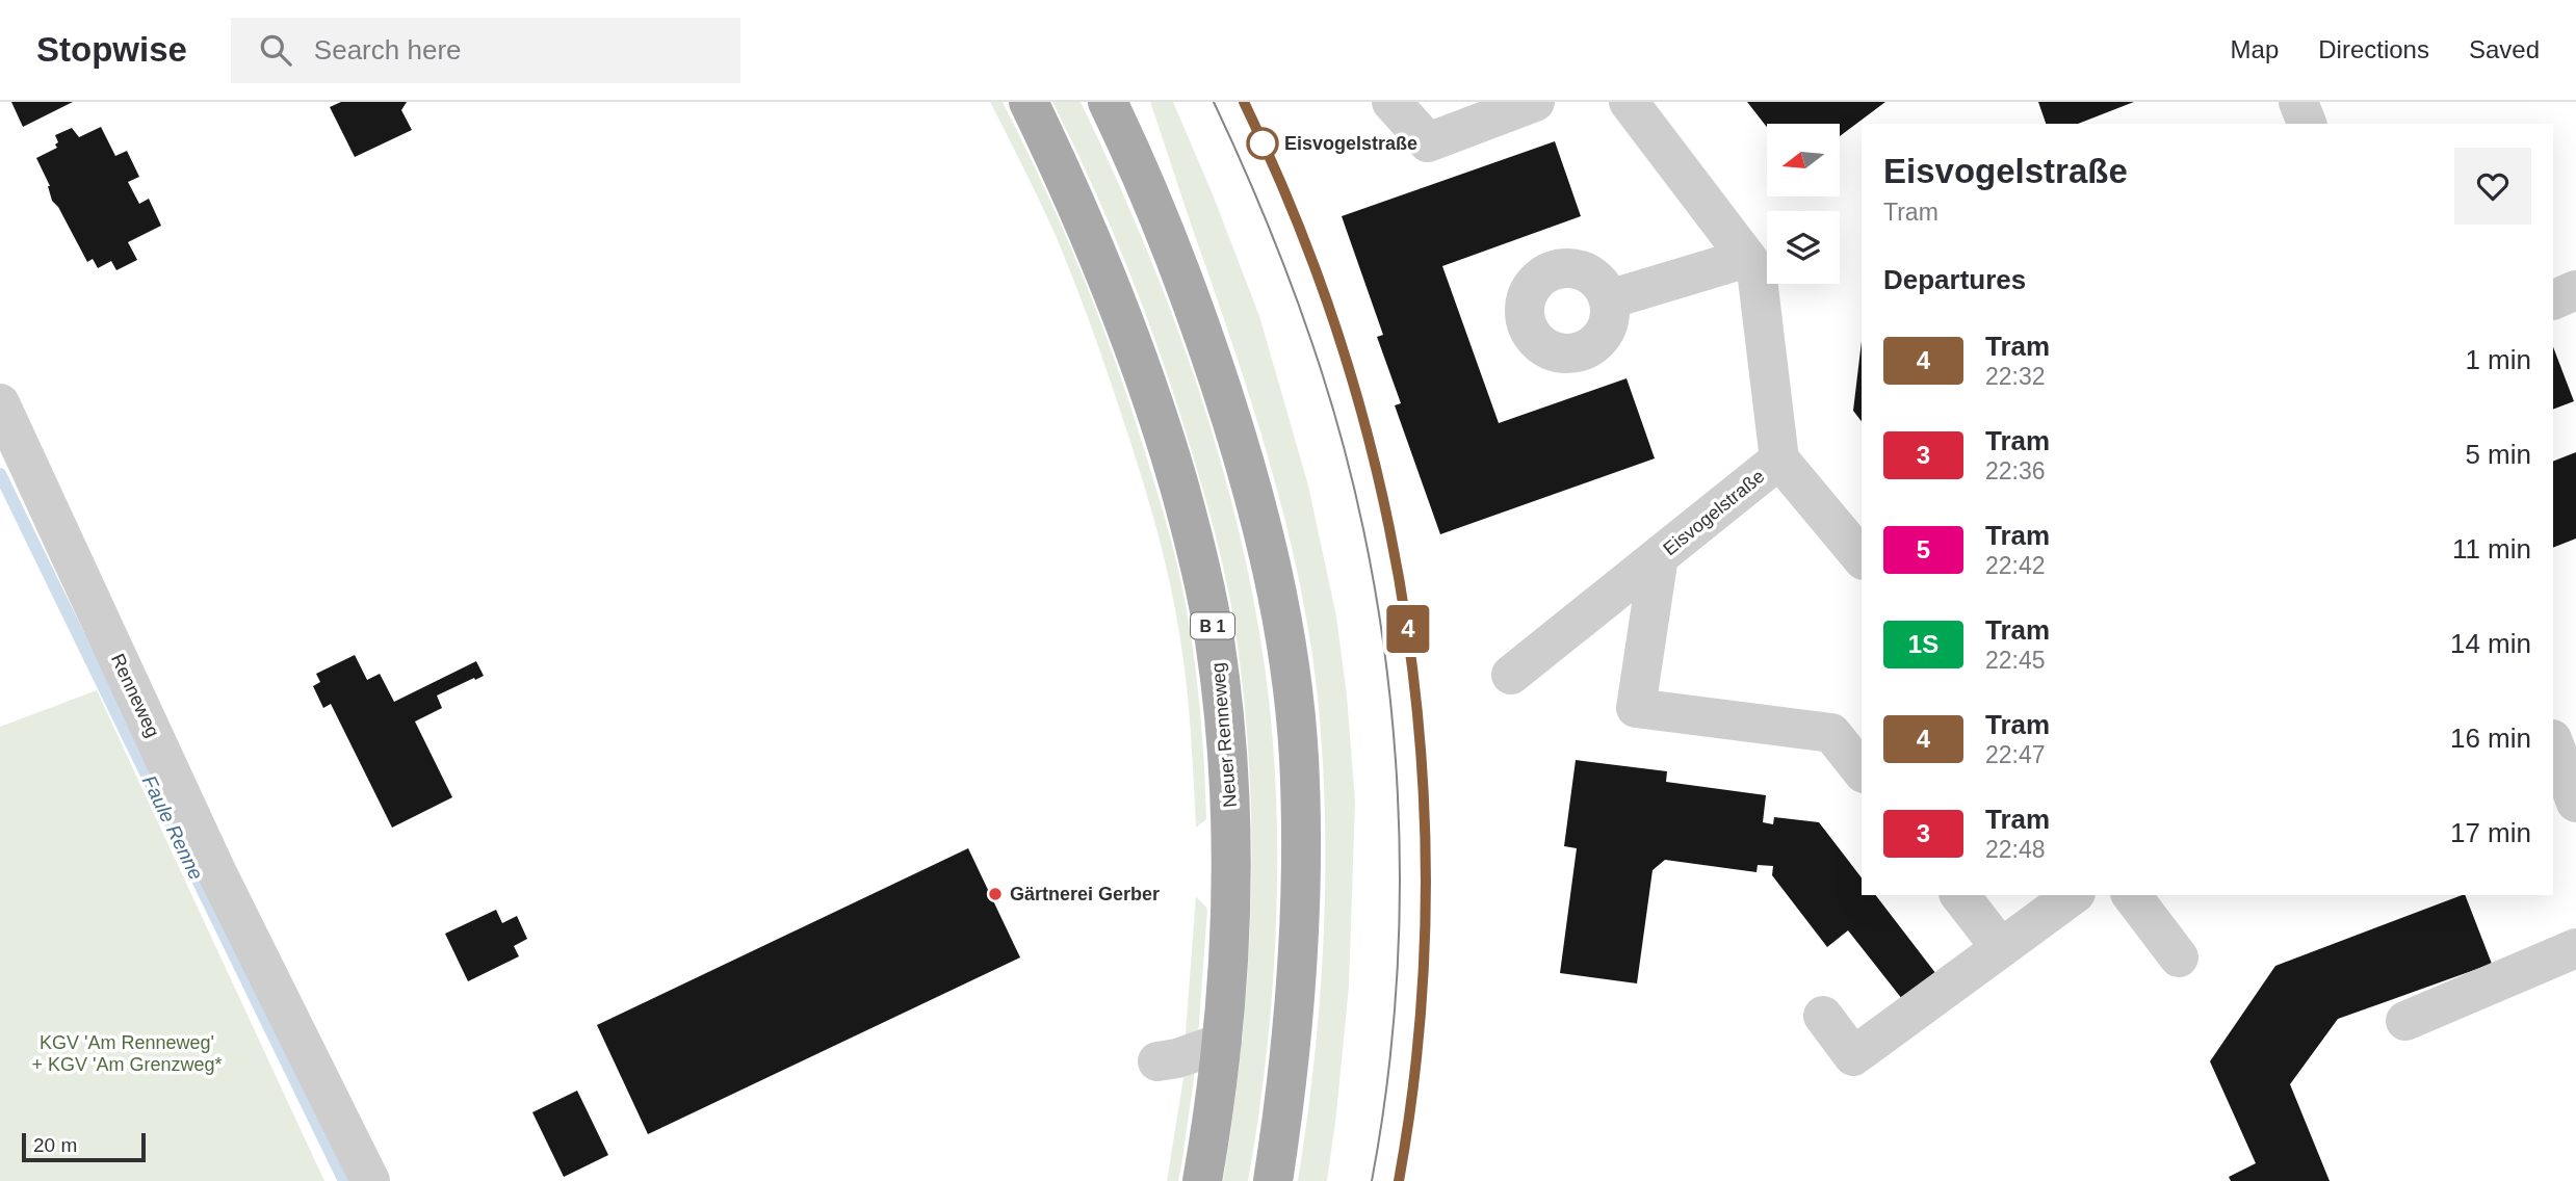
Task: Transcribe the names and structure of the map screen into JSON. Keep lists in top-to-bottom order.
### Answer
{
  "streets": {
    "main road": ["B 1", "Neuer Renneweg"],
    "street": ["Eisvogelstraße", "Renneweg"]
  },
  "water": ["Faule Renne"],
  "parks": ["KGV 'Am Renneweg' + KGV 'Am Grenzweg*"],
  "places": ["Eisvogelstraße", "Gärtnerei Gerber"],
  "lines": ["tram line 4"],
  "scale_bar": "20 m",
  "north": "left",
  "page": {
    "header": "Stopwise",
    "search": "Search here",
    "nav": ["Map", "Directions", "Saved"],
    "on_map": "4",
    "heading": [
      ["Eisvogelstraße", "Tram"],
      "Departures"
    ],
    "list": [
      {
        "mark": "4",
        "name": "Tram",
        "note": "22:32",
        "value": "1 min"
      },
      {
        "mark": "3",
        "name": "Tram",
        "note": "22:36",
        "value": "5 min"
      },
      {
        "mark": "5",
        "name": "Tram",
        "note": "22:42",
        "value": "11 min"
      },
      {
        "mark": "1S",
        "name": "Tram",
        "note": "22:45",
        "value": "14 min"
      },
      {
        "mark": "4",
        "name": "Tram",
        "note": "22:47",
        "value": "16 min"
      },
      {
        "mark": "3",
        "name": "Tram",
        "note": "22:48",
        "value": "17 min"
      }
    ],
    "scale": "20 m"
  }
}
